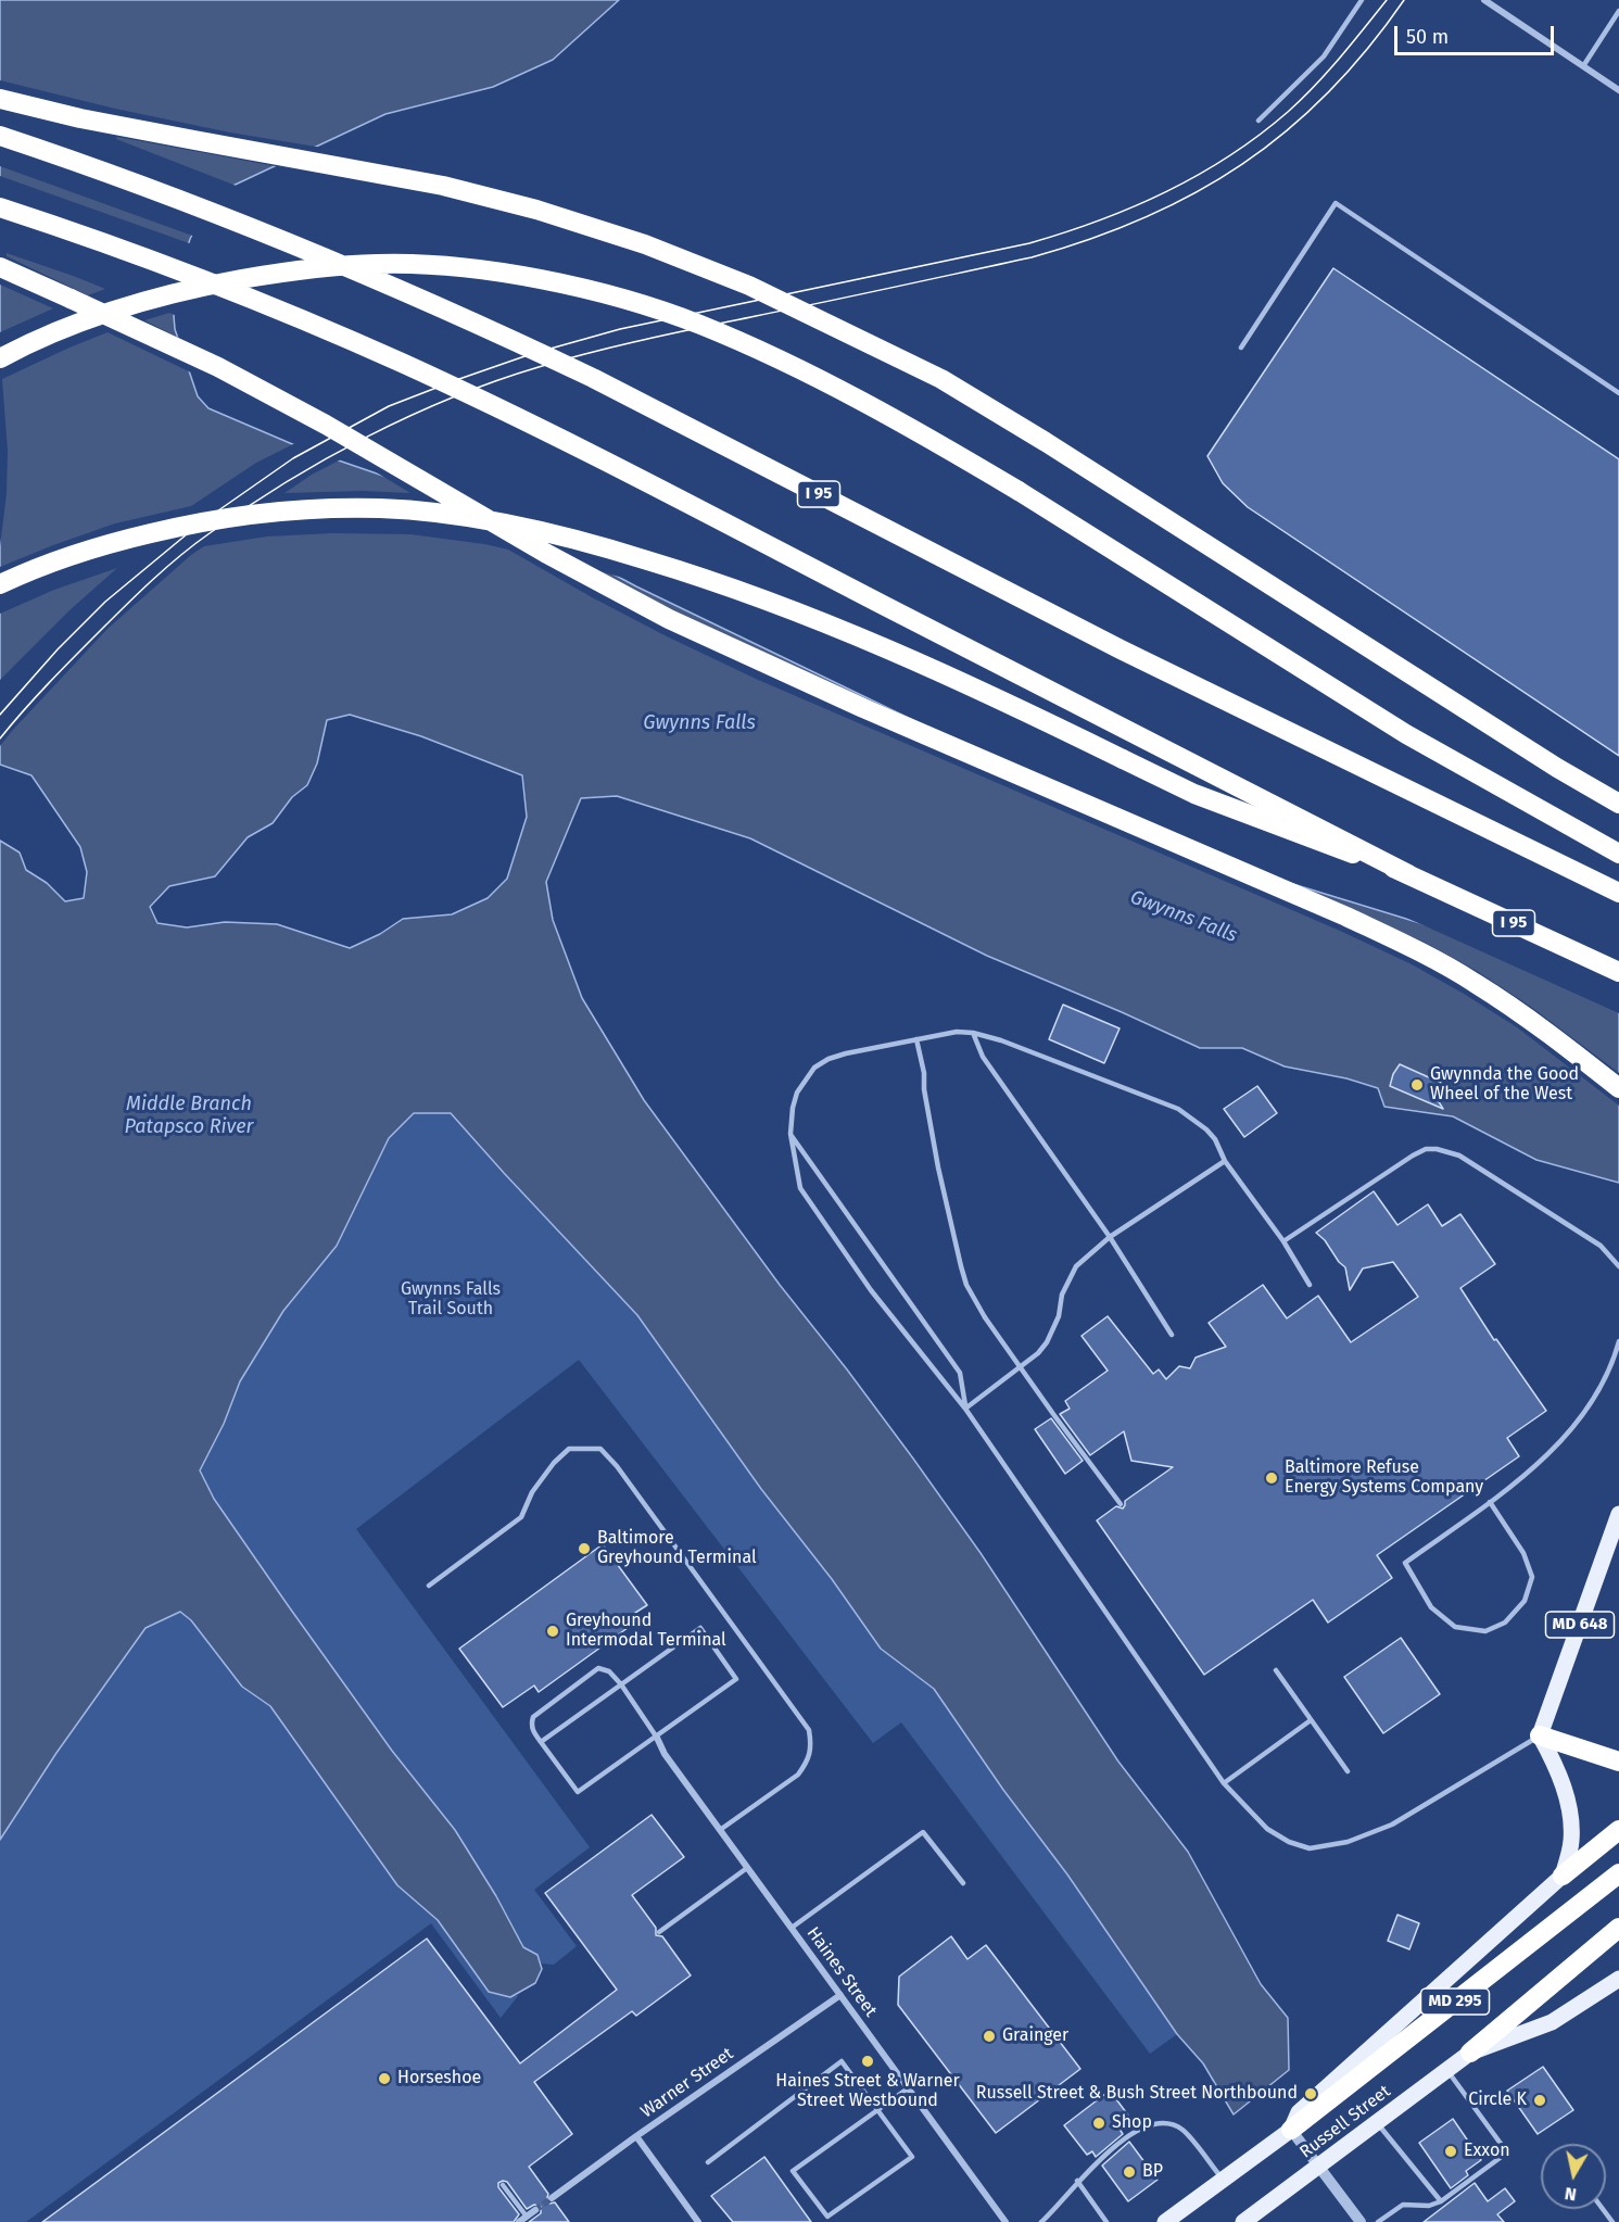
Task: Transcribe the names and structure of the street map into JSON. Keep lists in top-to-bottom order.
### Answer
{
  "streets": {
    "highway": ["I 95", "MD 295"],
    "main road": ["MD 648", "Russell Street"],
    "street": ["Haines Street", "Warner Street"]
  },
  "crossings": [
    ["Haines Street", "Warner Street"],
    ["MD 295", "Russell Street"]
  ],
  "water": ["Gwynns Falls", "Middle Branch Patapsco River"],
  "parks": ["Gwynns Falls Trail South"],
  "places": [
    "Gwynnda the Good Wheel of the West",
    "Baltimore Refuse Energy Systems Company",
    "Baltimore Greyhound Terminal",
    "Greyhound Intermodal Terminal",
    "Grainger",
    "Haines Street & Warner Street Westbound",
    "Horseshoe",
    "Russell Street & Bush Street Northbound",
    "Circle K",
    "Shop",
    "Exxon",
    "BP"
  ],
  "scale_bar": "50 m",
  "north": "bottom"
}
